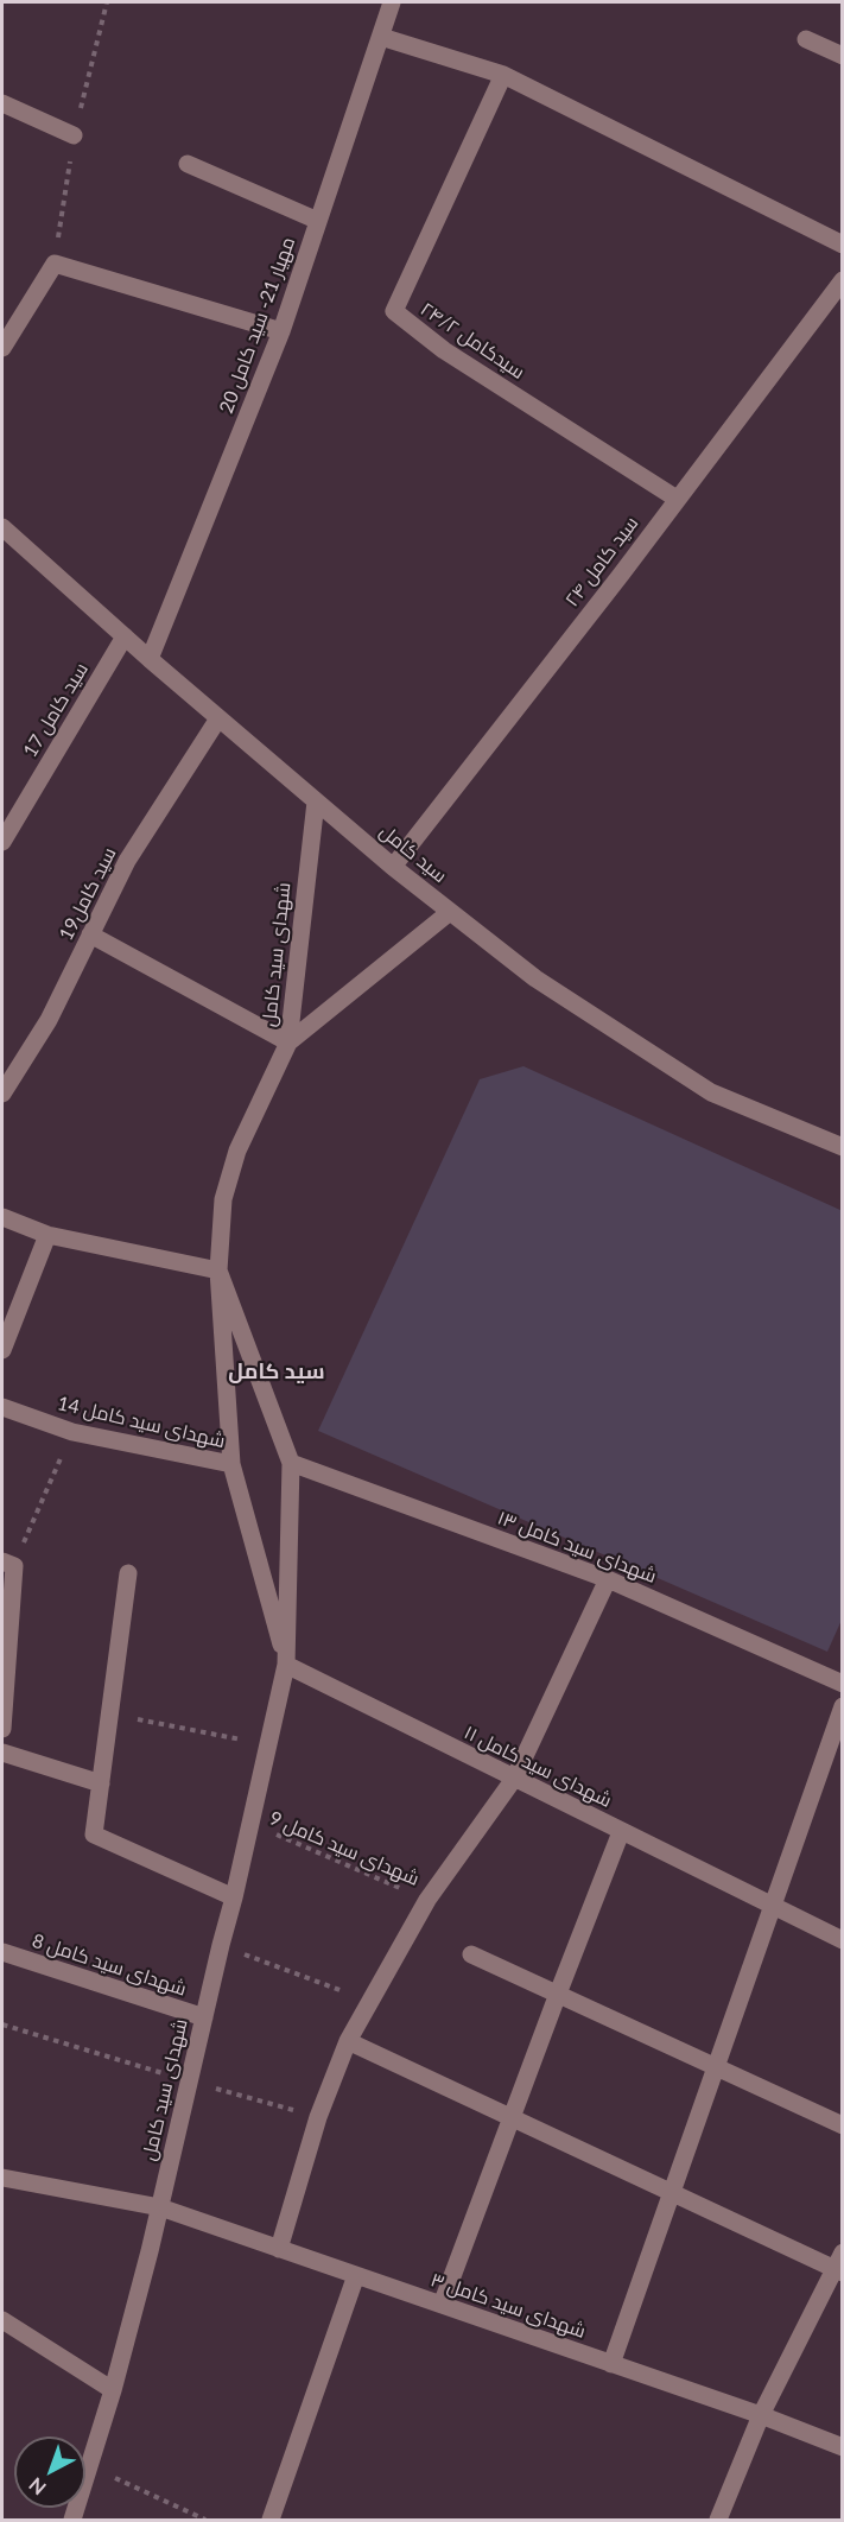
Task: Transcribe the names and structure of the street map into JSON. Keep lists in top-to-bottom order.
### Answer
{
  "streets": {
    "street": [
      "مهیار 21- سید کامل 20",
      "سیدکامل ۲۴/۲",
      "سید کامل ۲۴",
      "سید کامل 17",
      "سید کامل",
      "سید کامل19",
      "شهدای سید کامل",
      "شهدای سید کامل 14",
      "شهدای سید کامل ۱۳",
      "شهدای سید کامل ۱۱",
      "شهدای سید کامل 8",
      "شهدای سید کامل ۳"
    ],
    "path": ["شهدای سید کامل 9"]
  },
  "crossings": [
    ["مهیار 21- سید کامل 20", "سید کامل"],
    ["سیدکامل ۲۴/۲", "سید کامل ۲۴"],
    ["سید کامل ۲۴", "سید کامل"],
    ["سید کامل 17", "سید کامل"],
    ["سید کامل", "سید کامل19"],
    ["سید کامل", "شهدای سید کامل"],
    ["شهدای سید کامل", "شهدای سید کامل 14"],
    ["شهدای سید کامل", "شهدای سید کامل ۱۳"],
    ["شهدای سید کامل", "شهدای سید کامل ۱۱"],
    ["شهدای سید کامل", "شهدای سید کامل 9"],
    ["شهدای سید کامل", "شهدای سید کامل 8"],
    ["شهدای سید کامل", "شهدای سید کامل ۳"]
  ],
  "districts": ["سید کامل"],
  "north": "bottom left"
}
